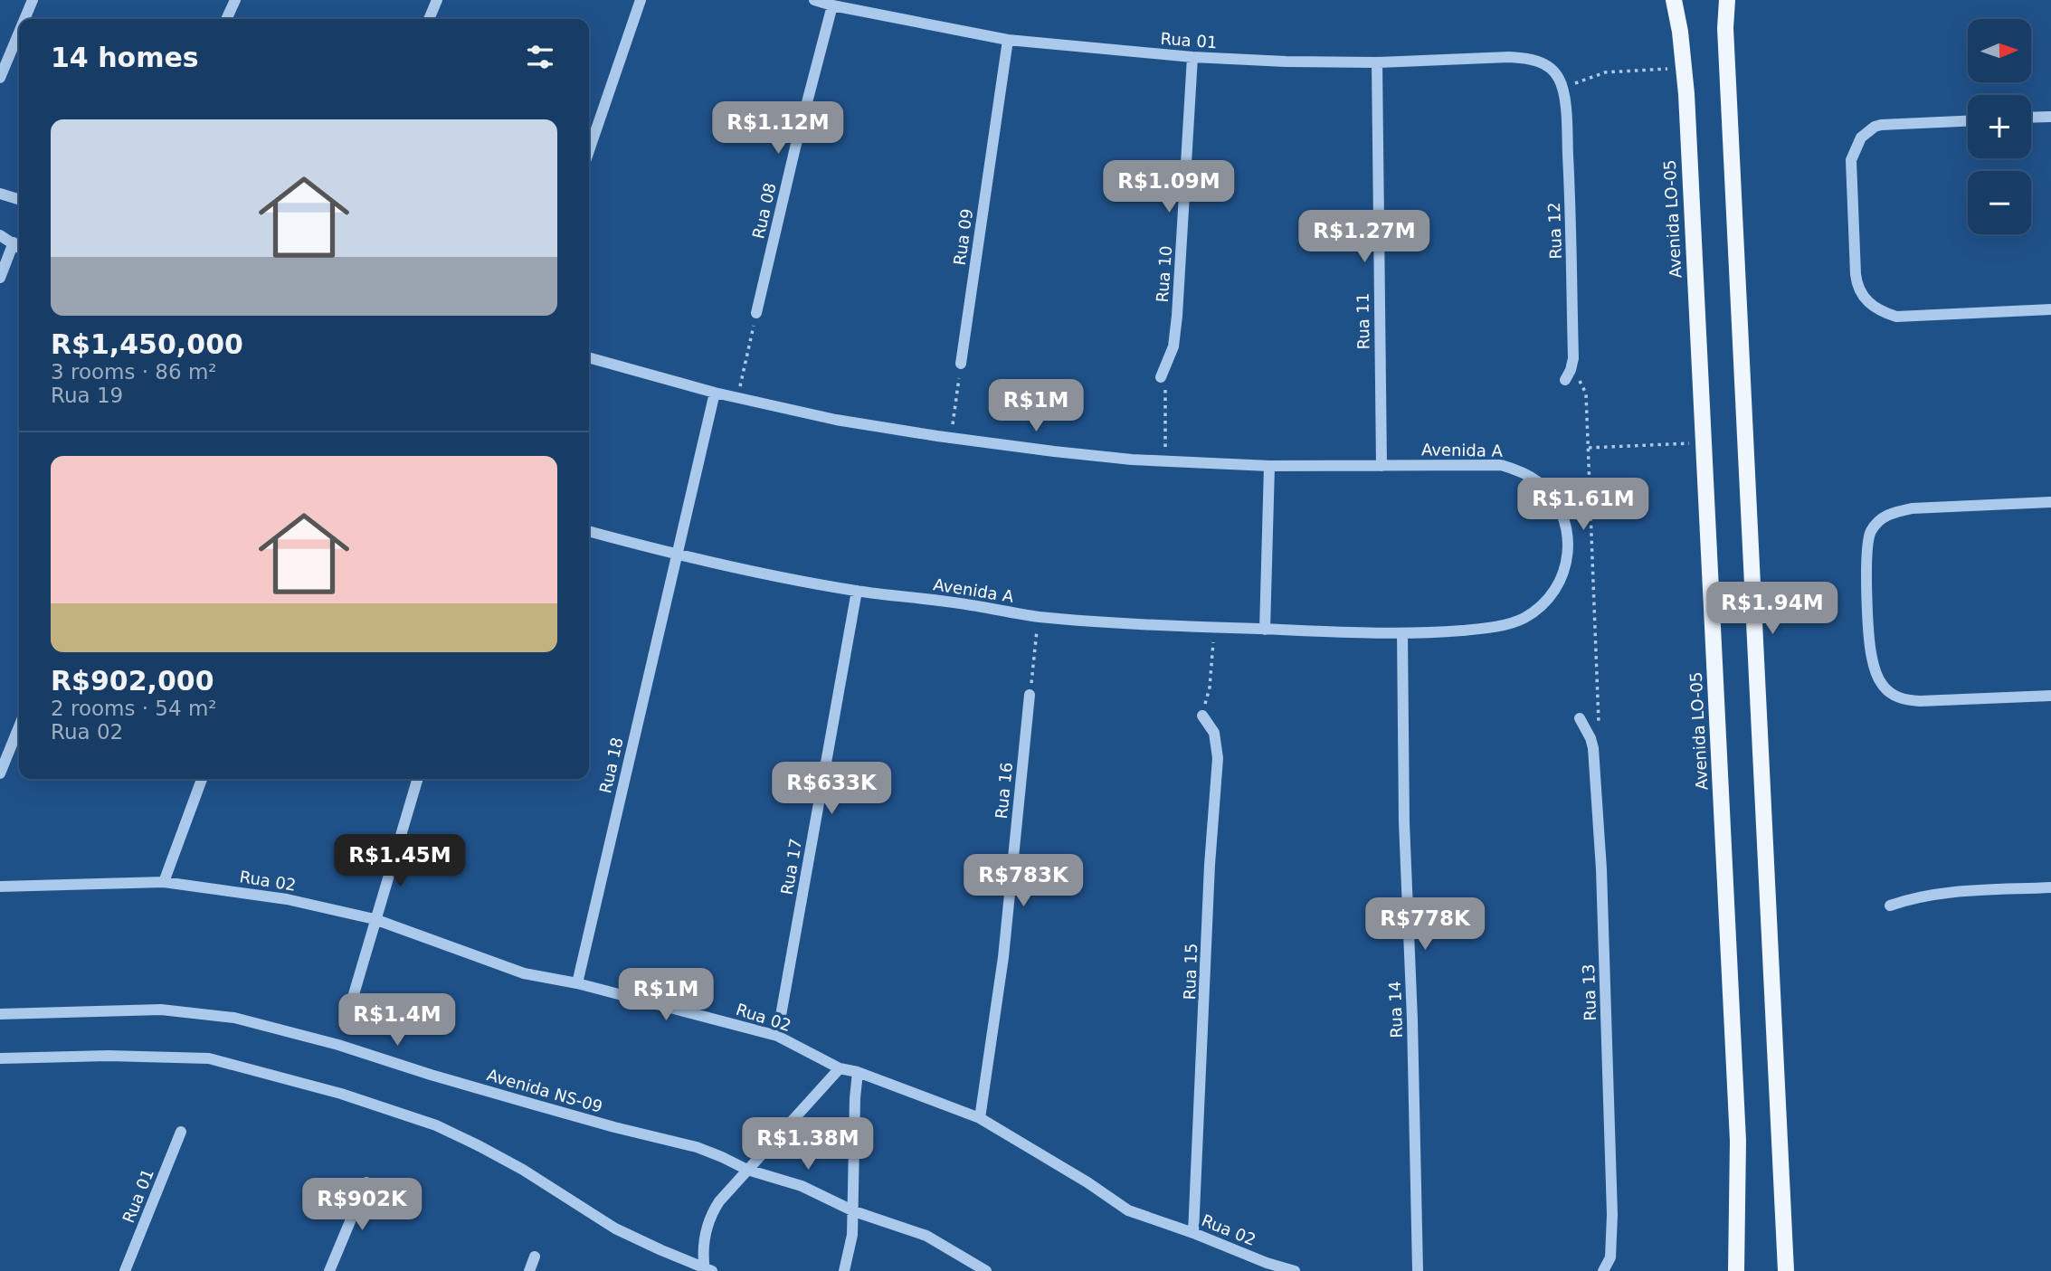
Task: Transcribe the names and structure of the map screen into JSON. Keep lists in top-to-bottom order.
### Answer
{
  "streets": {
    "main road": ["Avenida LO-05"],
    "street": [
      "Rua 01",
      "Rua 08",
      "Rua 12",
      "Rua 09",
      "Rua 10",
      "Rua 11",
      "Avenida A",
      "Rua 18",
      "Rua 16",
      "Rua 17",
      "Rua 02",
      "Rua 15",
      "Rua 13",
      "Rua 14",
      "Avenida NS-09"
    ]
  },
  "crossings": [
    ["Rua 01", "Rua 08"],
    ["Rua 01", "Rua 12"],
    ["Rua 01", "Rua 09"],
    ["Rua 01", "Rua 10"],
    ["Rua 01", "Rua 11"],
    ["Rua 11", "Avenida A"],
    ["Avenida A", "Rua 18"],
    ["Avenida A", "Rua 17"],
    ["Avenida A", "Rua 14"],
    ["Rua 18", "Rua 02"],
    ["Rua 16", "Rua 02"],
    ["Rua 17", "Rua 02"],
    ["Rua 02", "Rua 15"]
  ],
  "north": "right",
  "page": {
    "map_buttons": ["+", "−"],
    "heading": "14 homes",
    "list": [
      {
        "name": "R$1,450,000",
        "note": "3 rooms · 86 m² · Rua 19"
      },
      {
        "name": "R$902,000",
        "note": "2 rooms · 54 m² · Rua 02"
      }
    ],
    "price": [
      "R$1.12M",
      "R$1.09M",
      "R$1.27M",
      "R$1M",
      "R$1.61M",
      "R$1.94M",
      "R$633K",
      "R$1.45M",
      "R$783K",
      "R$778K",
      "R$1M",
      "R$1.4M",
      "R$1.38M",
      "R$902K"
    ]
  }
}
